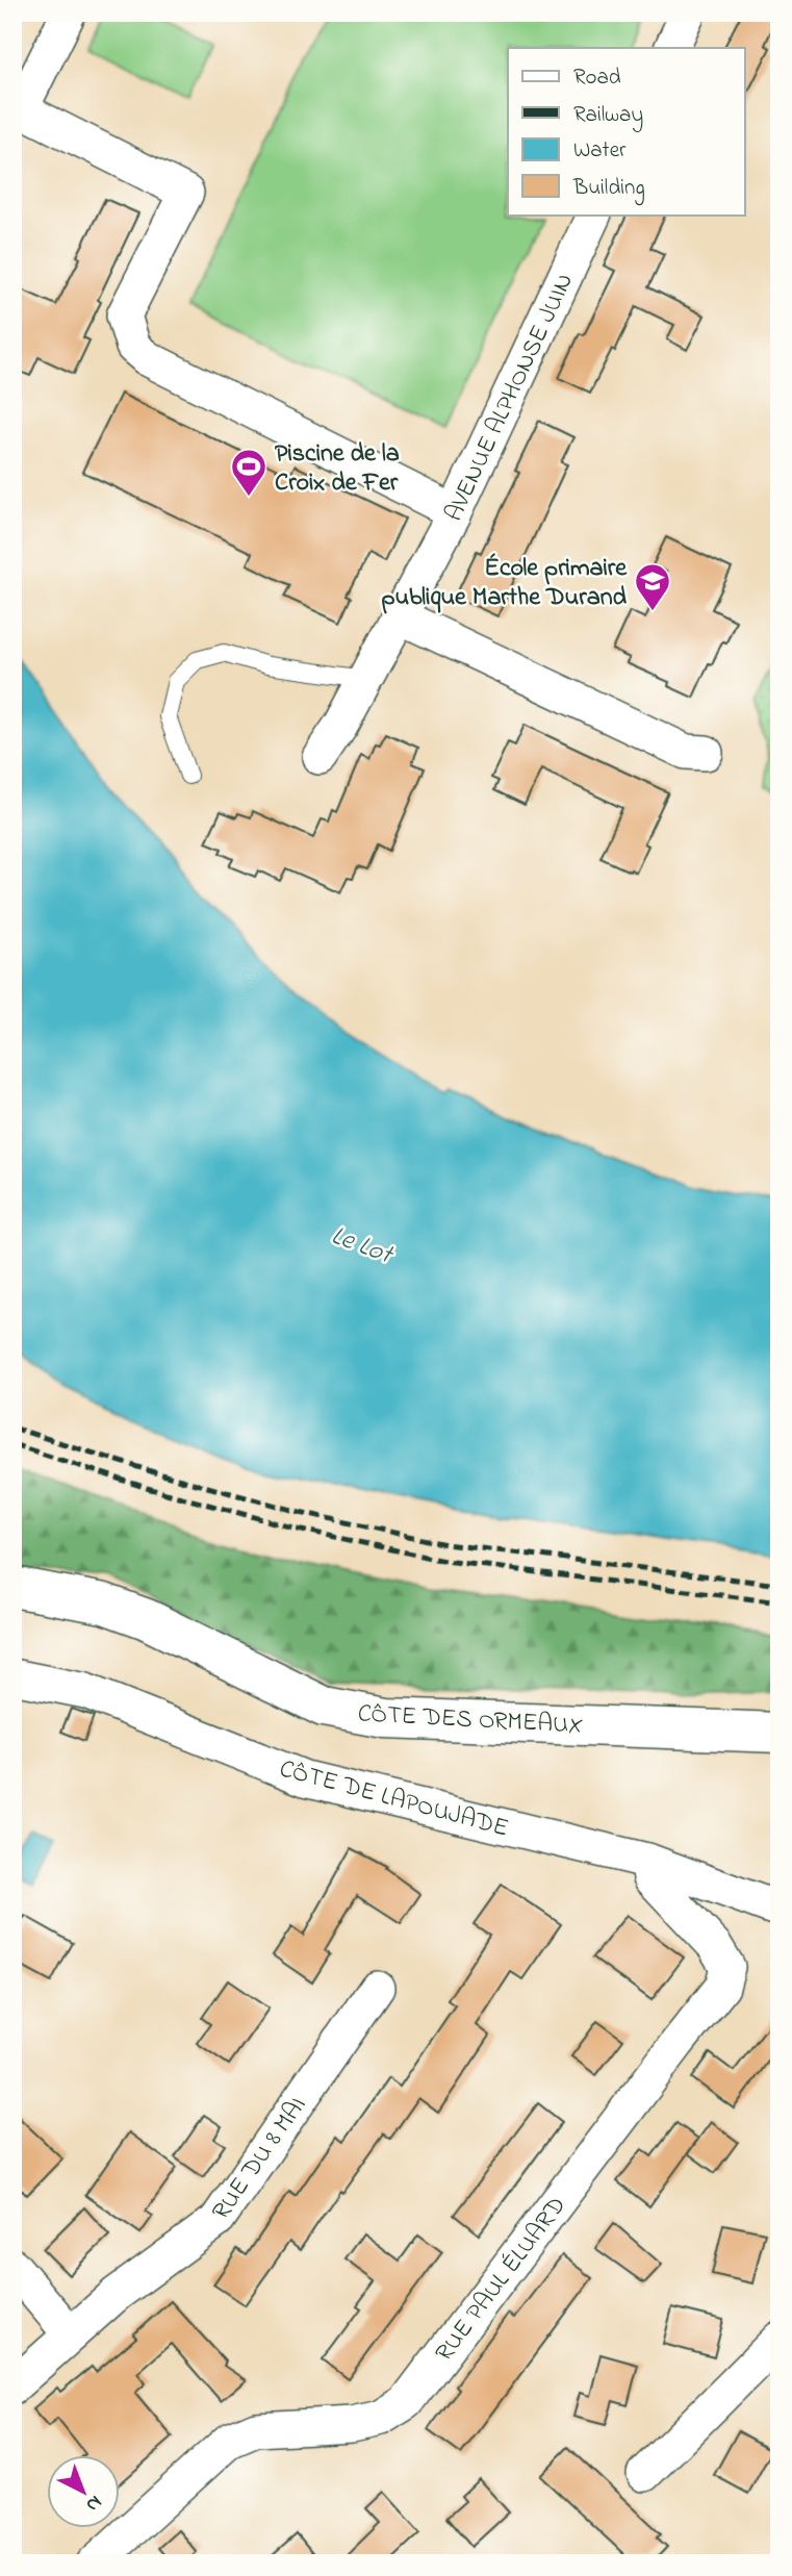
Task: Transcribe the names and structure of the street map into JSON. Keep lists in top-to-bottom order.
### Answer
{
  "streets": {
    "main road": ["CÔTE DES ORMEAUX"],
    "street": [
      "AVENUE ALPHONSE JUIN",
      "CÔTE DE LAPOUJADE",
      "RUE DU 8 MAI",
      "RUE PAUL ÉLUARD"
    ]
  },
  "crossings": [
    ["CÔTE DE LAPOUJADE", "RUE PAUL ÉLUARD"]
  ],
  "water": ["Le Lot"],
  "places": {
    "sports": ["Piscine de la Croix de Fer"],
    "school or university": ["École primaire publique Marthe Durand"]
  },
  "legend": [
    "Road",
    "Railway",
    "Water",
    "Building"
  ],
  "north": "bottom right"
}
